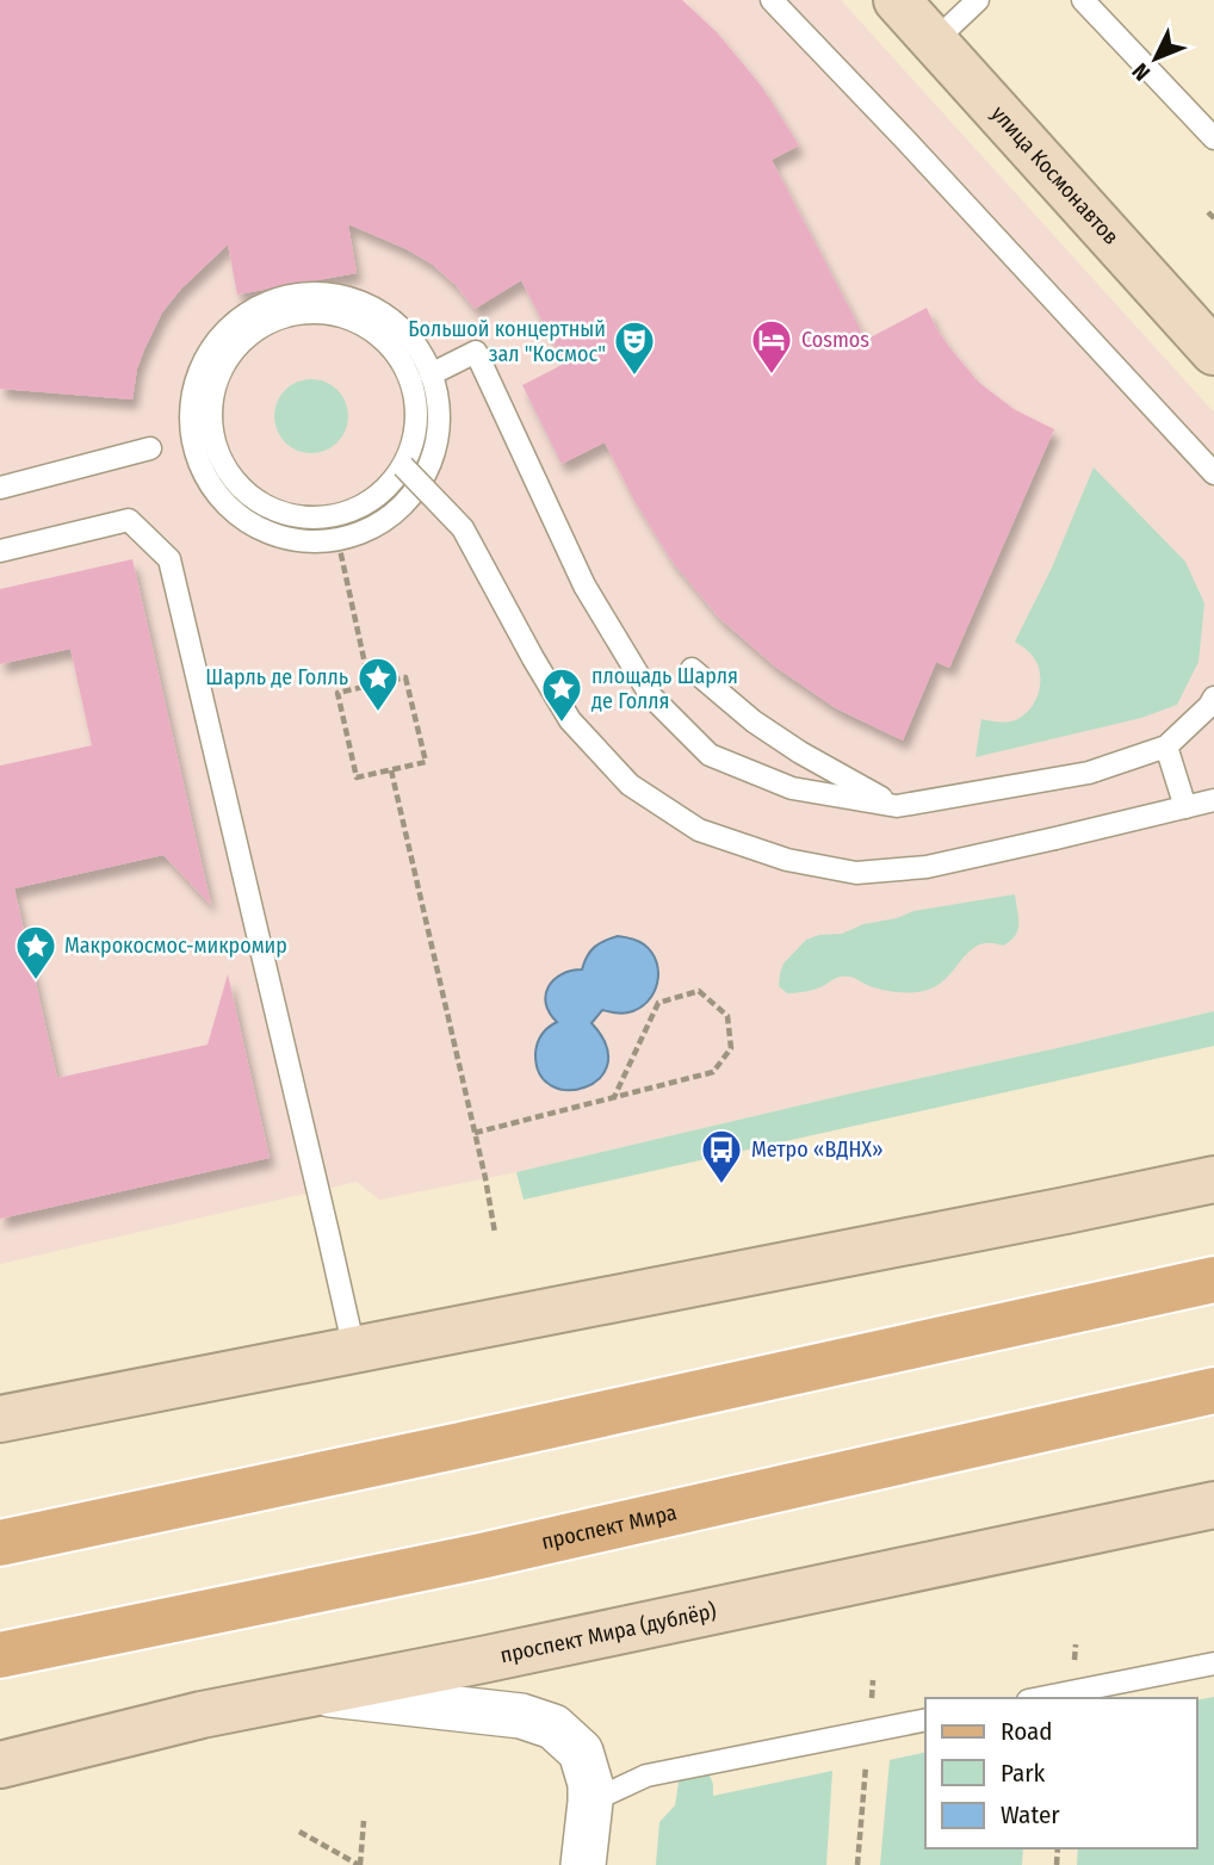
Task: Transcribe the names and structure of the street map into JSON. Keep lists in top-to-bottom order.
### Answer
{
  "streets": {
    "main road": ["улица Космонавтов", "проспект Мира", "проспект Мира (дублёр)"]
  },
  "places": {
    "hotel": ["Cosmos"],
    "theatre": ["Большой концертный зал \"Космос\""],
    "place": ["Шарль де Голль", "площадь Шарля де Голля", "Макрокосмос-микромир"],
    "bus stop": ["Метро «ВДНХ»"]
  },
  "legend": ["Road", "Park", "Water"],
  "north": "bottom left"
}
